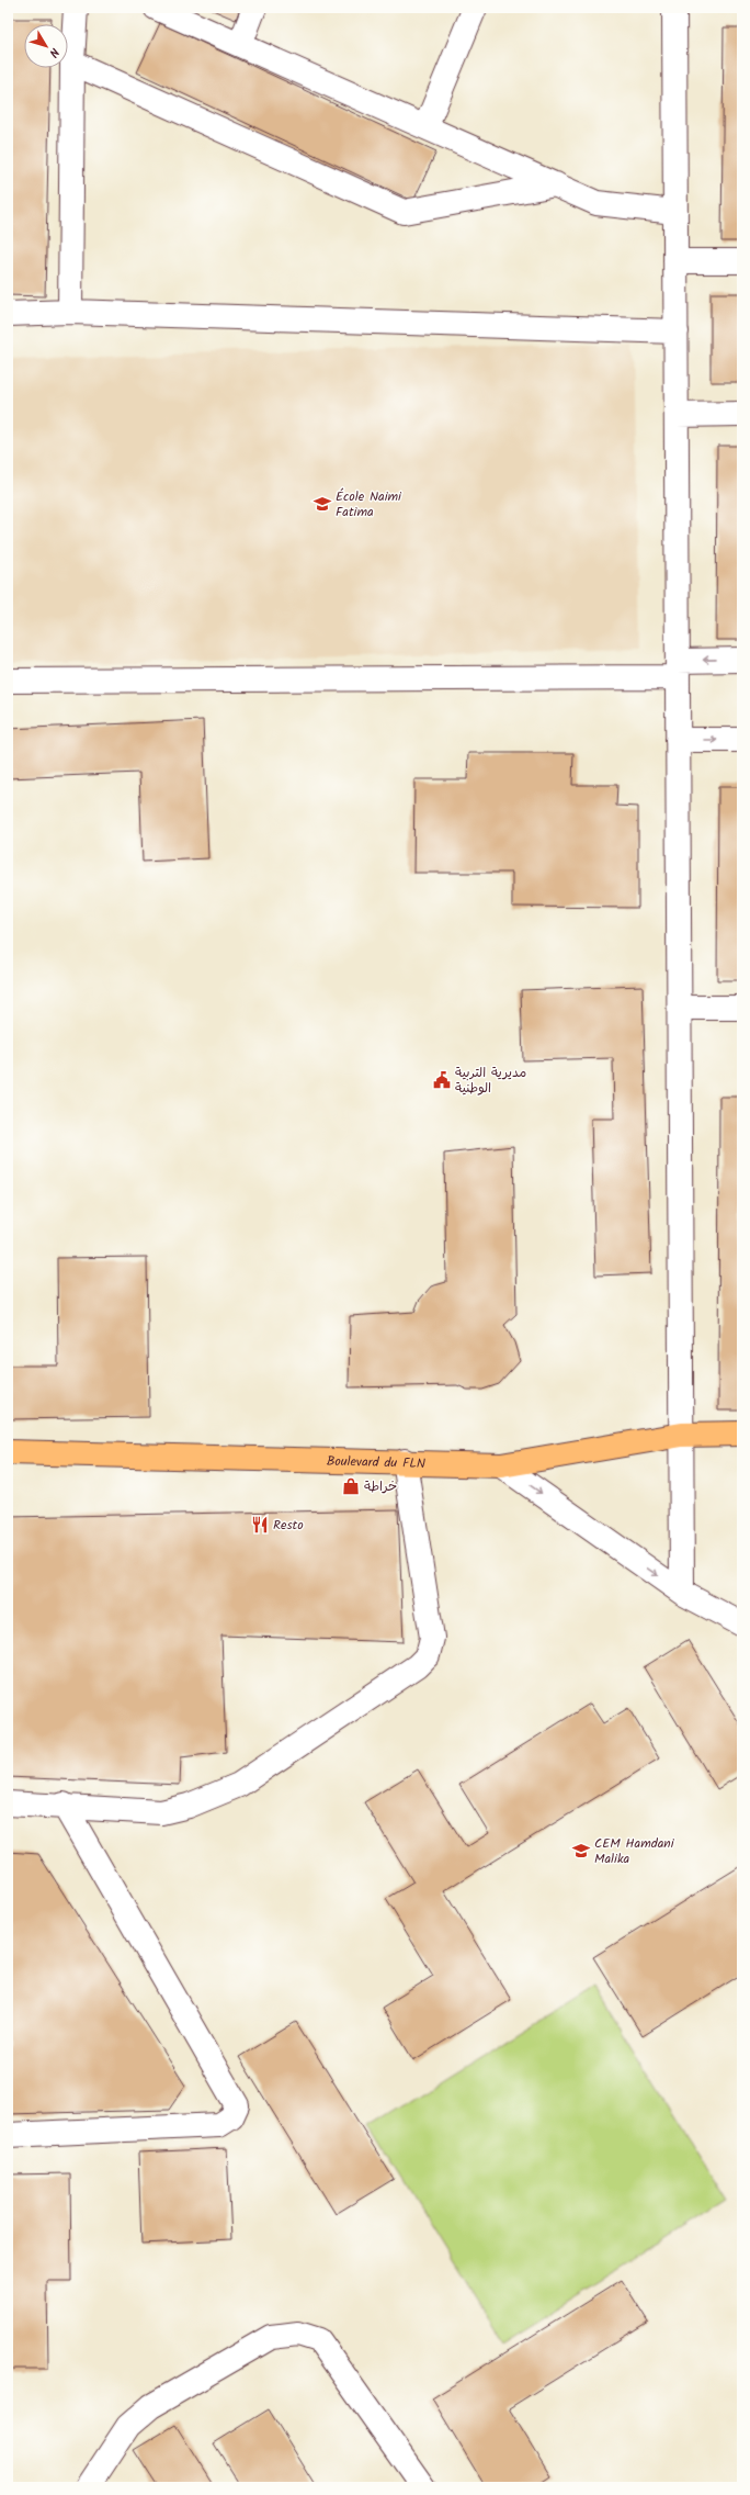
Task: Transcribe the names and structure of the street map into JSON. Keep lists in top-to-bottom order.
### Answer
{
  "streets": {
    "main road": ["Boulevard du FLN"]
  },
  "places": {
    "school or university": ["École Naimi Fatima", "CEM Hamdani Malika"],
    "public building": ["مديرية التربية الوطنية"],
    "shop": ["خراطة"],
    "restaurant": ["Resto"]
  },
  "north": "bottom right"
}
